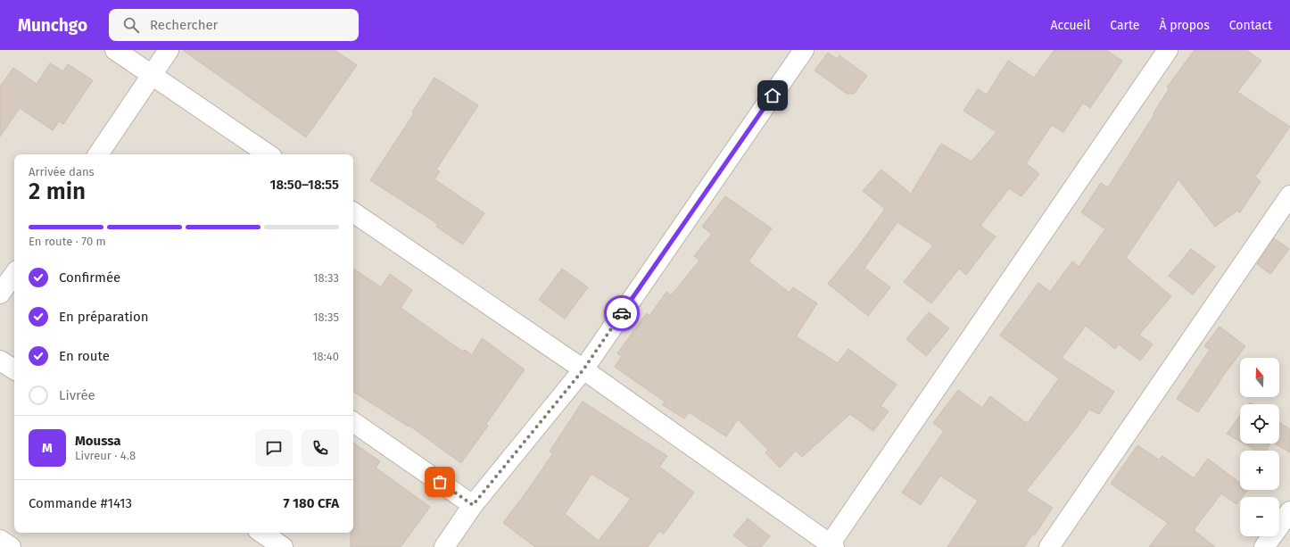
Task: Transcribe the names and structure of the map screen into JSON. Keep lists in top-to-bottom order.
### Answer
{
  "north": "top",
  "page": {
    "header": "Munchgo",
    "search": "Rechercher",
    "nav": [
      "Accueil",
      "Carte",
      "À propos",
      "Contact"
    ],
    "heading": ["2 min", "Arrivée dans", "18:50–18:55"],
    "panel": [
      "Moussa",
      "Livreur · 4.8",
      "Commande #1413",
      "7 180 CFA"
    ],
    "bar": "En route · 70 m",
    "list": [
      ["Confirmée", "18:33"],
      ["En préparation", "18:35"],
      ["En route", "18:40"],
      "Livrée"
    ],
    "map_buttons": ["+", "−"],
    "round": "M"
  }
}
